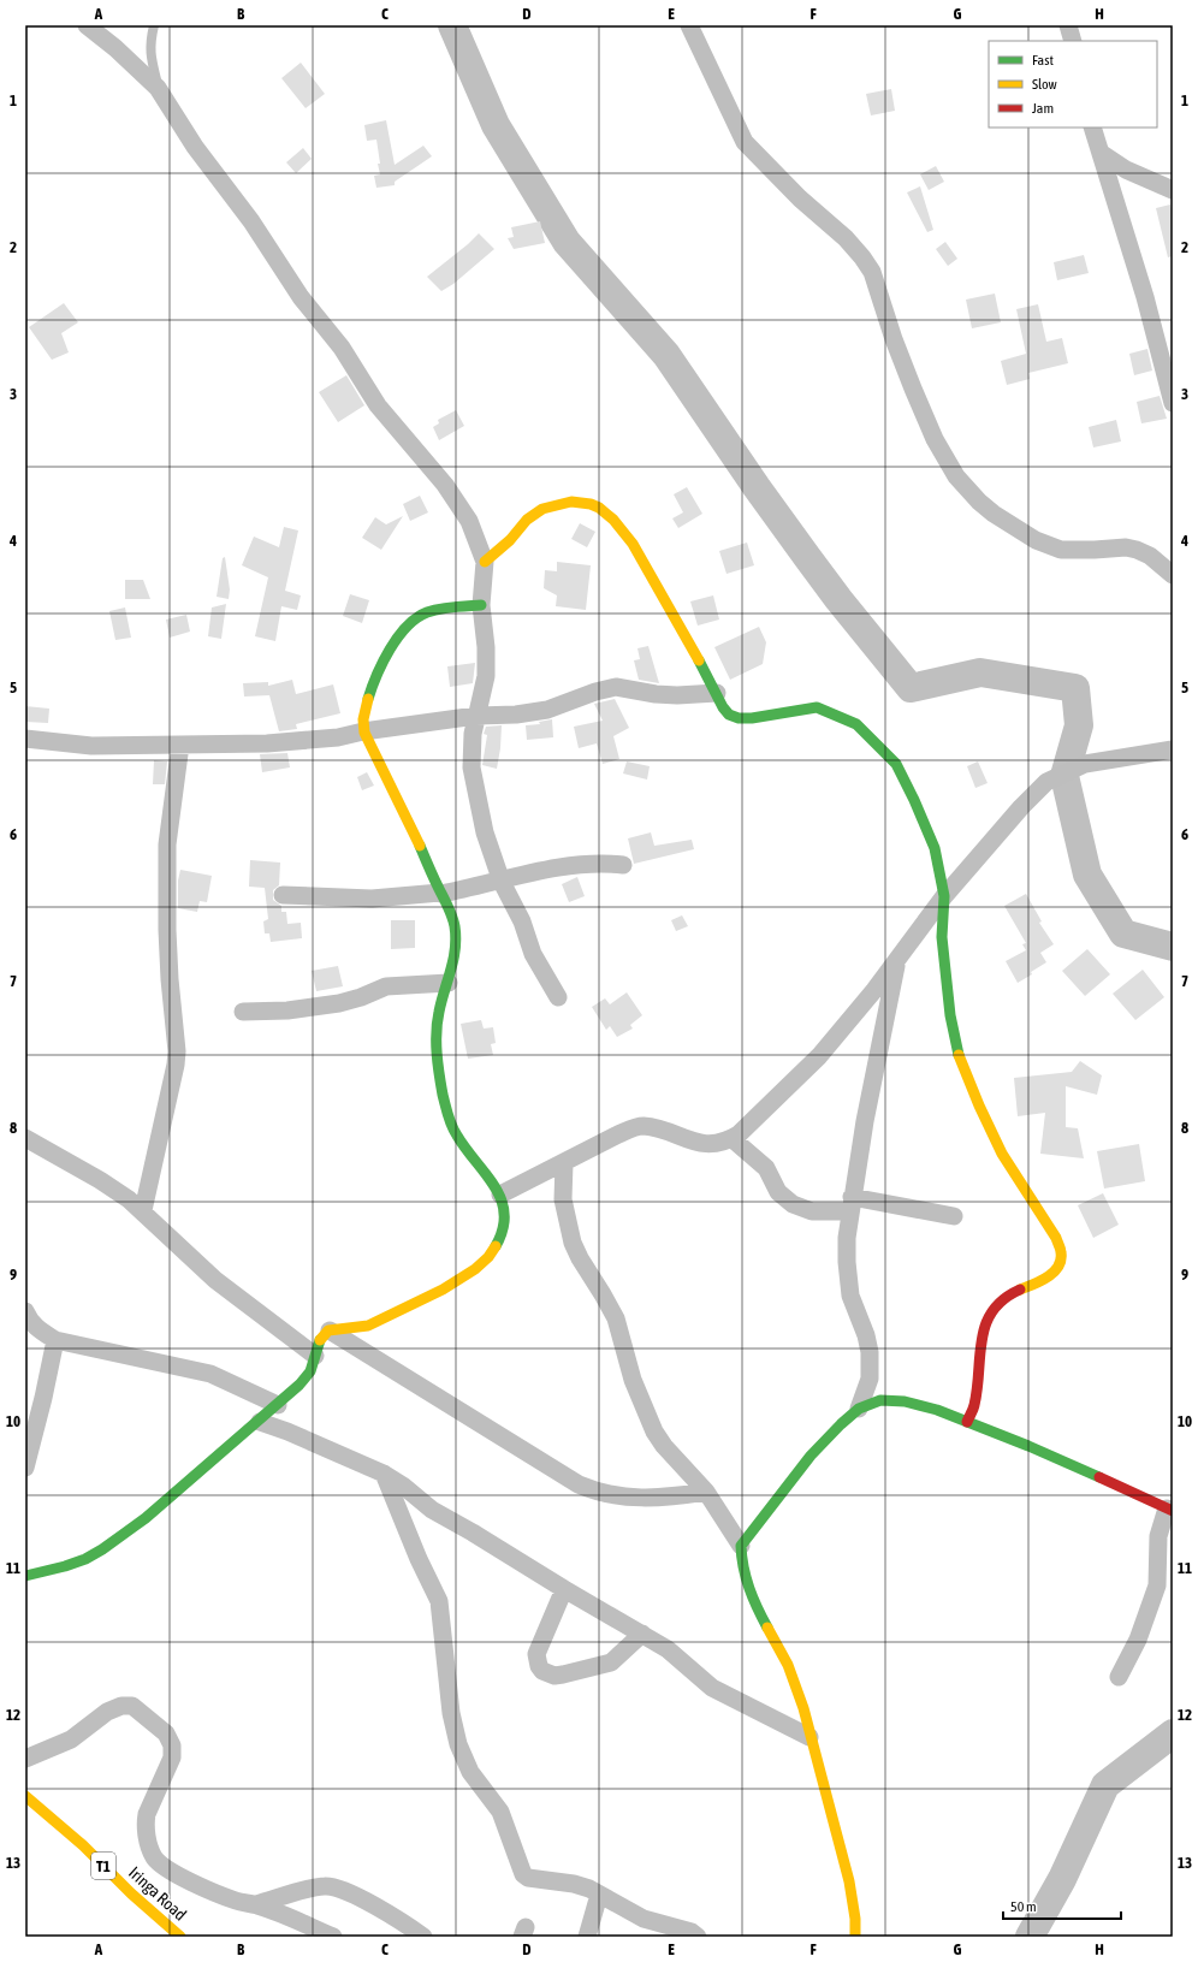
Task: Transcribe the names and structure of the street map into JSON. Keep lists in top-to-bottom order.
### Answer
{
  "streets": {
    "main road": ["T1", "Iringa Road"]
  },
  "legend": ["Fast", "Slow", "Jam"],
  "scale_bar": "50 m",
  "grid": {
    "columns": [
      "A",
      "B",
      "C",
      "D",
      "E",
      "F",
      "G",
      "H"
    ],
    "rows": [
      "1",
      "2",
      "3",
      "4",
      "5",
      "6",
      "7",
      "8",
      "9",
      "10",
      "11",
      "12",
      "13"
    ]
  }
}
